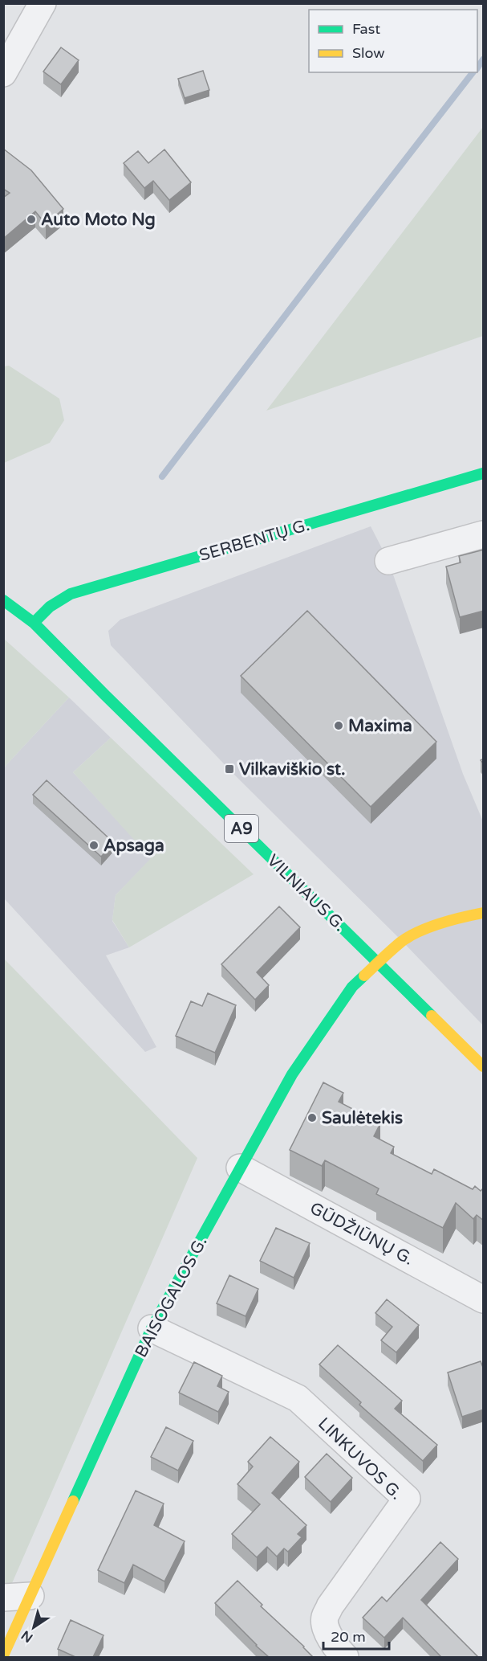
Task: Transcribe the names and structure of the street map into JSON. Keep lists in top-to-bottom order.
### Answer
{
  "streets": {
    "main road": [
      "SERBENTŲ G.",
      "A9",
      "VILNIAUS G.",
      "BAISOGALOS G."
    ],
    "street": ["GŪDŽIŪNŲ G.", "LINKUVOS G."]
  },
  "crossings": [
    ["SERBENTŲ G.", "VILNIAUS G."],
    ["VILNIAUS G.", "BAISOGALOS G."],
    ["GŪDŽIŪNŲ G.", "BAISOGALOS G."],
    ["BAISOGALOS G.", "LINKUVOS G."]
  ],
  "places": {
    "other": [
      "Auto Moto Ng",
      "Maxima",
      "Apsaga",
      "Saulėtekis"
    ],
    "transit": ["Vilkaviškio st."]
  },
  "legend": ["Fast", "Slow"],
  "scale_bar": "20 m",
  "north": "bottom left"
}
